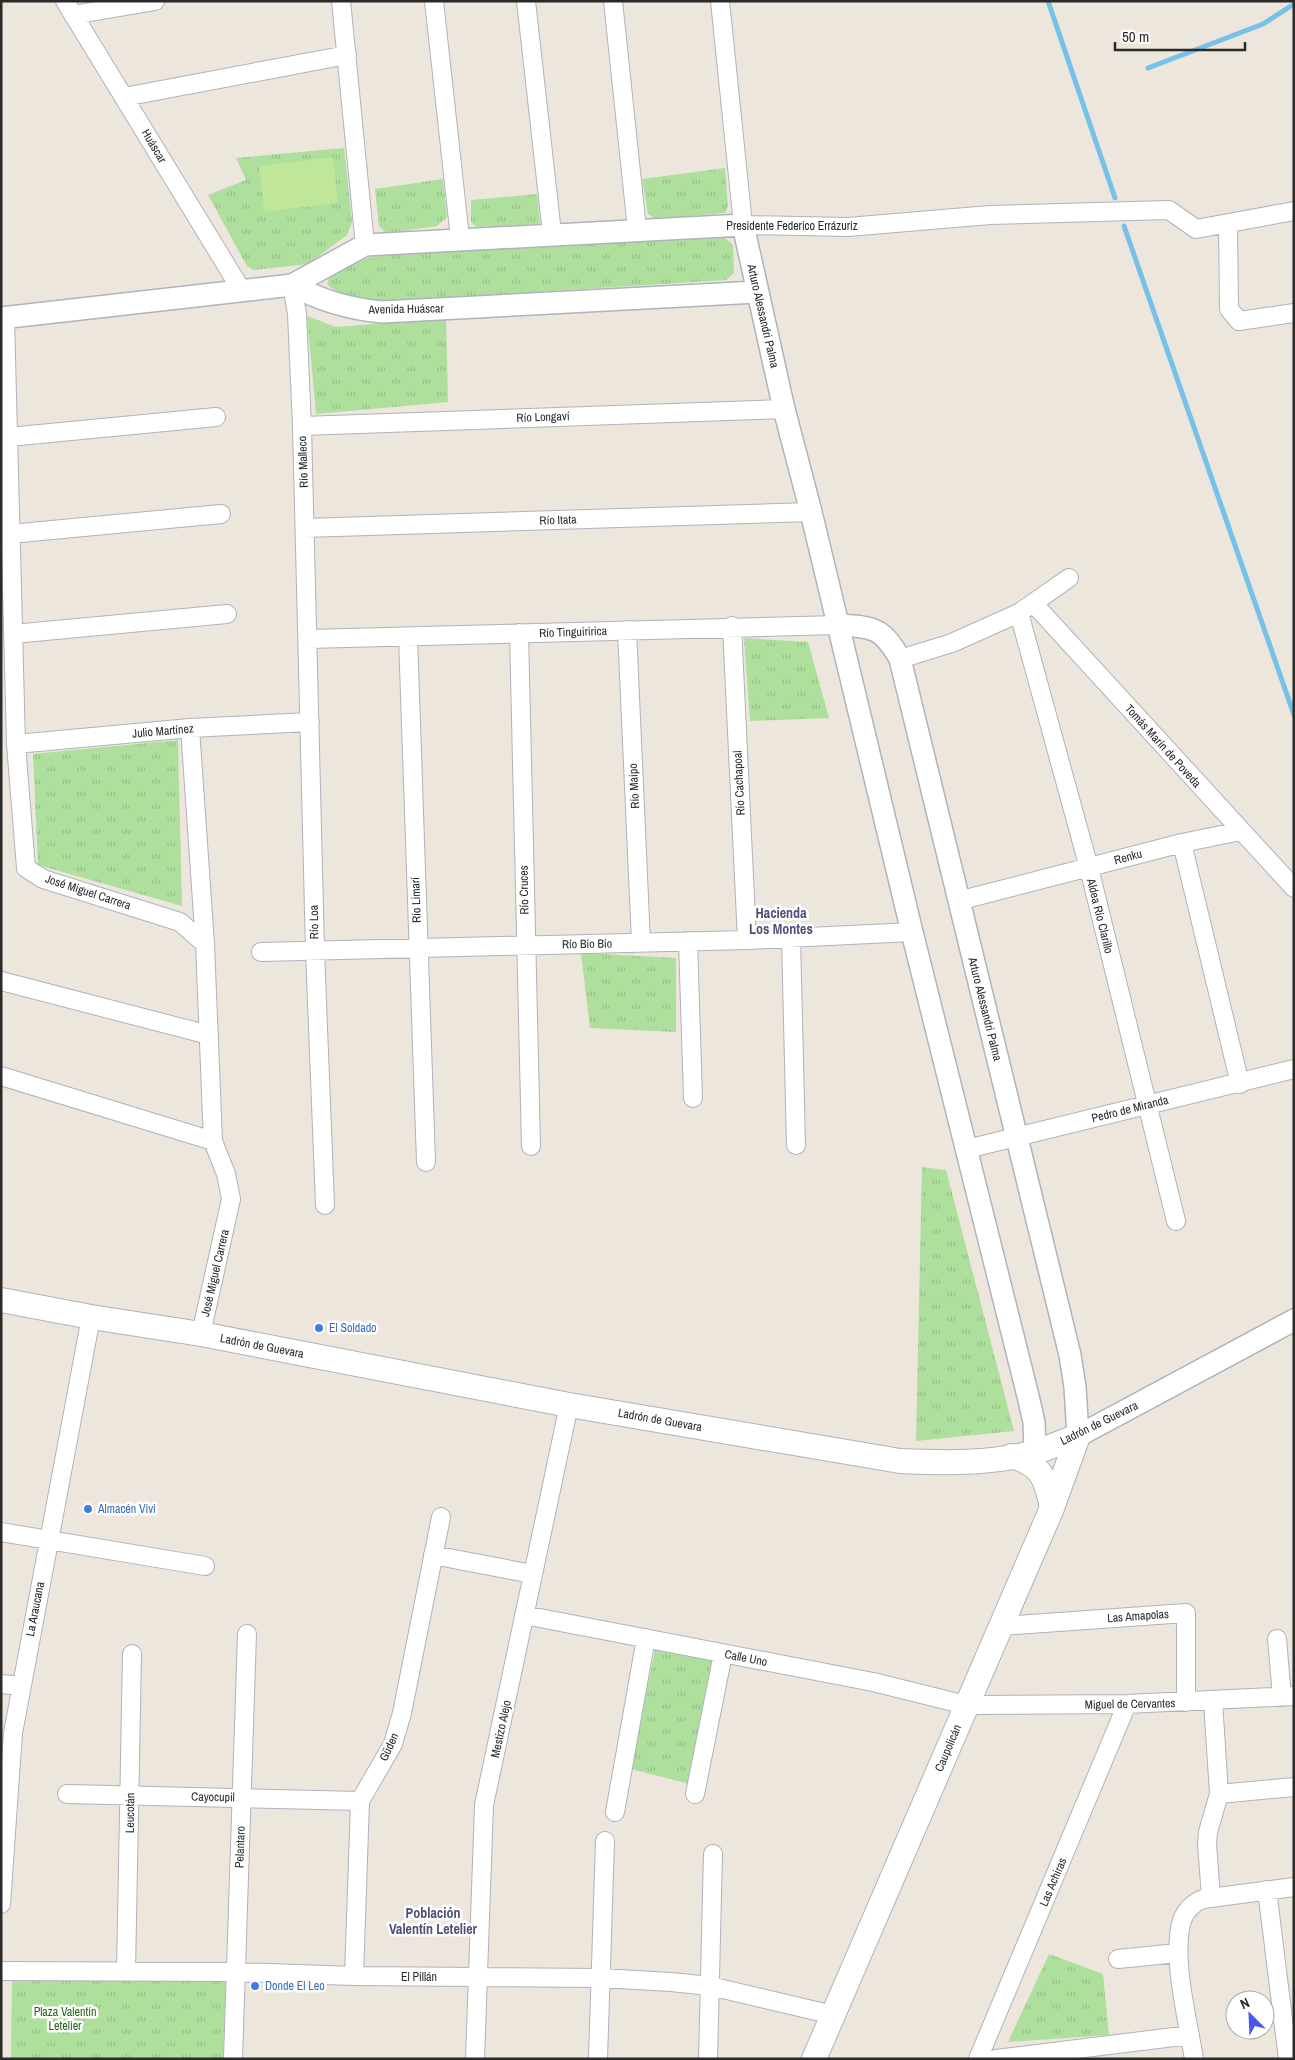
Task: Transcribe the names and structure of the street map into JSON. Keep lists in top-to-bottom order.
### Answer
{
  "streets": {
    "main road": ["Ladrón de Guevara", "Caupolicán"],
    "street": [
      "Huáscar",
      "Presidente Federico Errázuriz",
      "Avenida Huáscar",
      "Arturo Alessandri Palma",
      "Río Longaví",
      "Río Malleco",
      "Río Itata",
      "Río Tinguiririca",
      "Julio Martínez",
      "Tomás Marín de Poveda",
      "Río Cachapoal",
      "Río Maipo",
      "Renku",
      "Río Cruces",
      "José Miguel Carrera",
      "Río Limarí",
      "Aldea Río Clarillo",
      "Río Loa",
      "Río Bío Bío",
      "Pedro de Miranda",
      "La Araucana",
      "Las Amapolas",
      "Calle Uno",
      "Miguel de Cervantes",
      "Mestizo Alejo",
      "Güden",
      "Cayocupil",
      "Leucotán",
      "Pelantaro",
      "Las Achiras",
      "El Pillán"
    ]
  },
  "crossings": [
    ["Presidente Federico Errázuriz", "Avenida Huáscar"],
    ["Presidente Federico Errázuriz", "Arturo Alessandri Palma"],
    ["Presidente Federico Errázuriz", "Río Malleco"],
    ["Avenida Huáscar", "Arturo Alessandri Palma"],
    ["Avenida Huáscar", "Río Malleco"],
    ["Arturo Alessandri Palma", "Río Longaví"],
    ["Arturo Alessandri Palma", "Río Itata"],
    ["Arturo Alessandri Palma", "Río Tinguiririca"],
    ["Arturo Alessandri Palma", "Renku"],
    ["Arturo Alessandri Palma", "Río Bío Bío"],
    ["Arturo Alessandri Palma", "Pedro de Miranda"],
    ["Arturo Alessandri Palma", "Ladrón de Guevara"],
    ["Arturo Alessandri Palma", "Caupolicán"],
    ["Río Longaví", "Río Malleco"],
    ["Río Malleco", "Río Itata"],
    ["Río Malleco", "Río Tinguiririca"],
    ["Río Malleco", "Río Loa"],
    ["Río Tinguiririca", "Río Cachapoal"],
    ["Río Tinguiririca", "Río Maipo"],
    ["Río Tinguiririca", "Río Cruces"],
    ["Río Tinguiririca", "Río Limarí"],
    ["Río Tinguiririca", "Río Loa"],
    ["Julio Martínez", "José Miguel Carrera"],
    ["Julio Martínez", "Río Loa"],
    ["Tomás Marín de Poveda", "Renku"],
    ["Tomás Marín de Poveda", "Aldea Río Clarillo"],
    ["Río Cachapoal", "Río Bío Bío"],
    ["Río Maipo", "Río Bío Bío"],
    ["Renku", "Aldea Río Clarillo"],
    ["Río Cruces", "Río Bío Bío"],
    ["José Miguel Carrera", "Ladrón de Guevara"],
    ["Río Limarí", "Río Bío Bío"],
    ["Aldea Río Clarillo", "Pedro de Miranda"],
    ["Río Loa", "Río Bío Bío"],
    ["Ladrón de Guevara", "La Araucana"],
    ["Ladrón de Guevara", "Mestizo Alejo"],
    ["Ladrón de Guevara", "Caupolicán"],
    ["Las Amapolas", "Miguel de Cervantes"],
    ["Las Amapolas", "Caupolicán"],
    ["Calle Uno", "Miguel de Cervantes"],
    ["Calle Uno", "Mestizo Alejo"],
    ["Calle Uno", "Caupolicán"],
    ["Miguel de Cervantes", "Caupolicán"],
    ["Miguel de Cervantes", "Las Achiras"],
    ["Mestizo Alejo", "El Pillán"],
    ["Güden", "Cayocupil"],
    ["Güden", "El Pillán"],
    ["Caupolicán", "El Pillán"],
    ["Cayocupil", "Leucotán"],
    ["Cayocupil", "Pelantaro"],
    ["Leucotán", "El Pillán"],
    ["Pelantaro", "El Pillán"]
  ],
  "districts": ["Hacienda Los Montes", "Población Valentín Letelier"],
  "parks": ["Plaza Valentín Letelier"],
  "places": ["El Soldado", "Almacén Vivi", "Donde El Leo"],
  "scale_bar": "50 m",
  "north": "top left"
}
